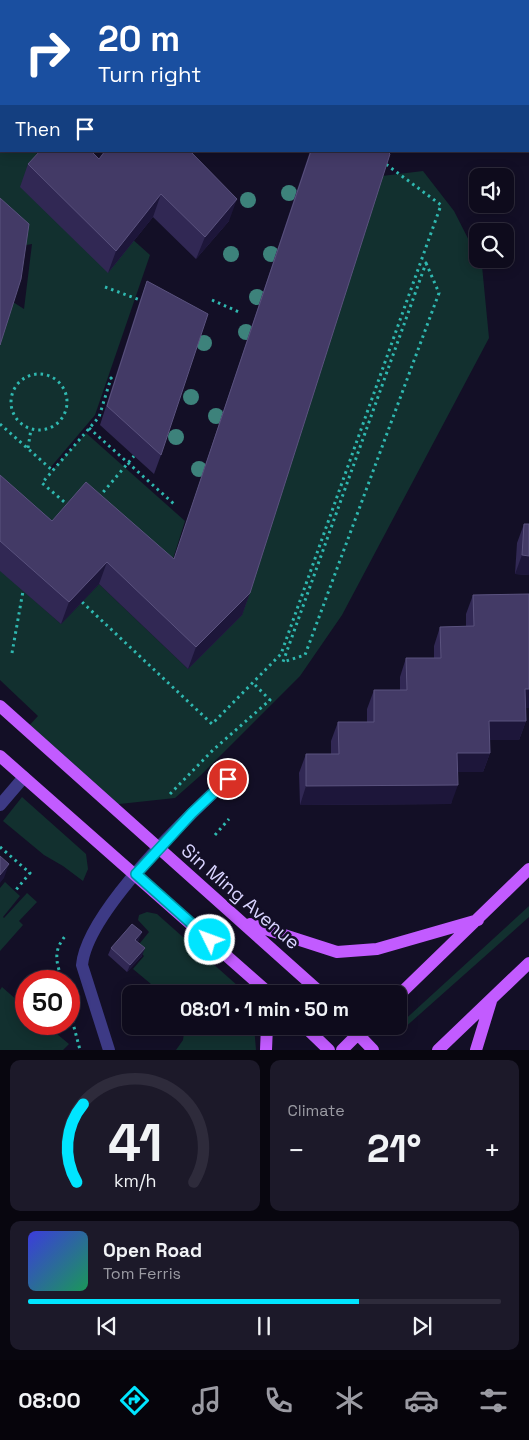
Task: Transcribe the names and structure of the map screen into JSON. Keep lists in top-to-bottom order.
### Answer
{
  "streets": {
    "main road": ["Sin Ming Avenue"]
  },
  "page": {
    "turn": ["20 m", "Turn right"],
    "then": "Then",
    "limit": "50",
    "trip": "08:01 · 1 min · 50 m",
    "tile": "Climate",
    "heat": ["−", "21°", "+"],
    "song": ["Open Road", "Tom Ferris"],
    "tabs": "08:00",
    "gauge": ["41", "km/h"]
  }
}
